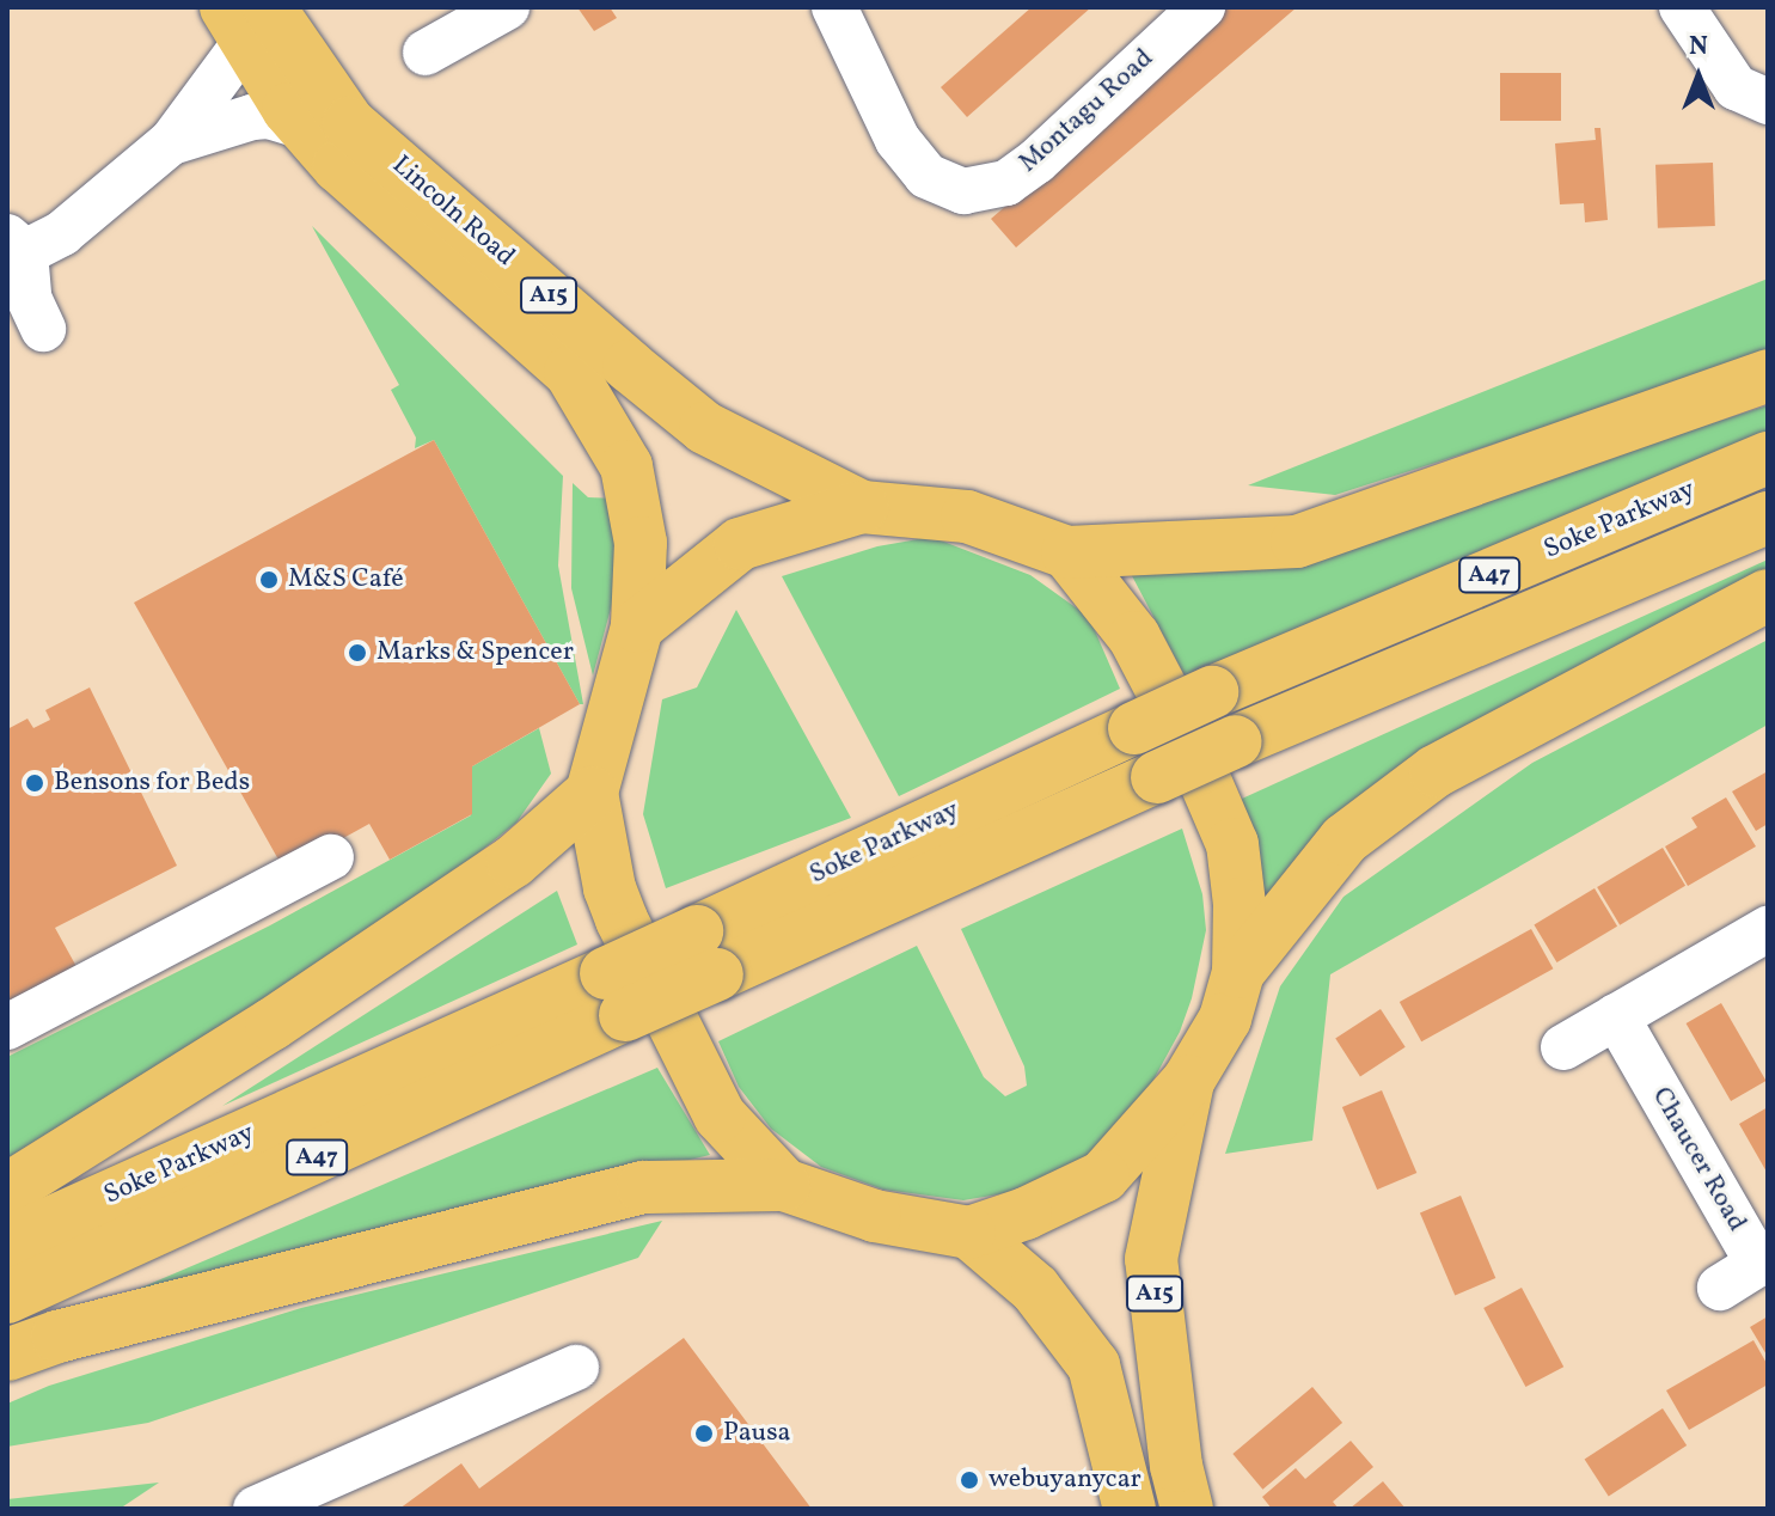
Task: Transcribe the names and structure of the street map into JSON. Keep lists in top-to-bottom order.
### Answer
{
  "streets": {
    "main road": [
      "Lincoln Road",
      "A15",
      "Soke Parkway",
      "A47"
    ],
    "street": ["Montagu Road", "Chaucer Road"]
  },
  "places": [
    "M&S Café",
    "Marks & Spencer",
    "Bensons for Beds",
    "Pausa",
    "webuyanycar"
  ],
  "north": "top"
}
